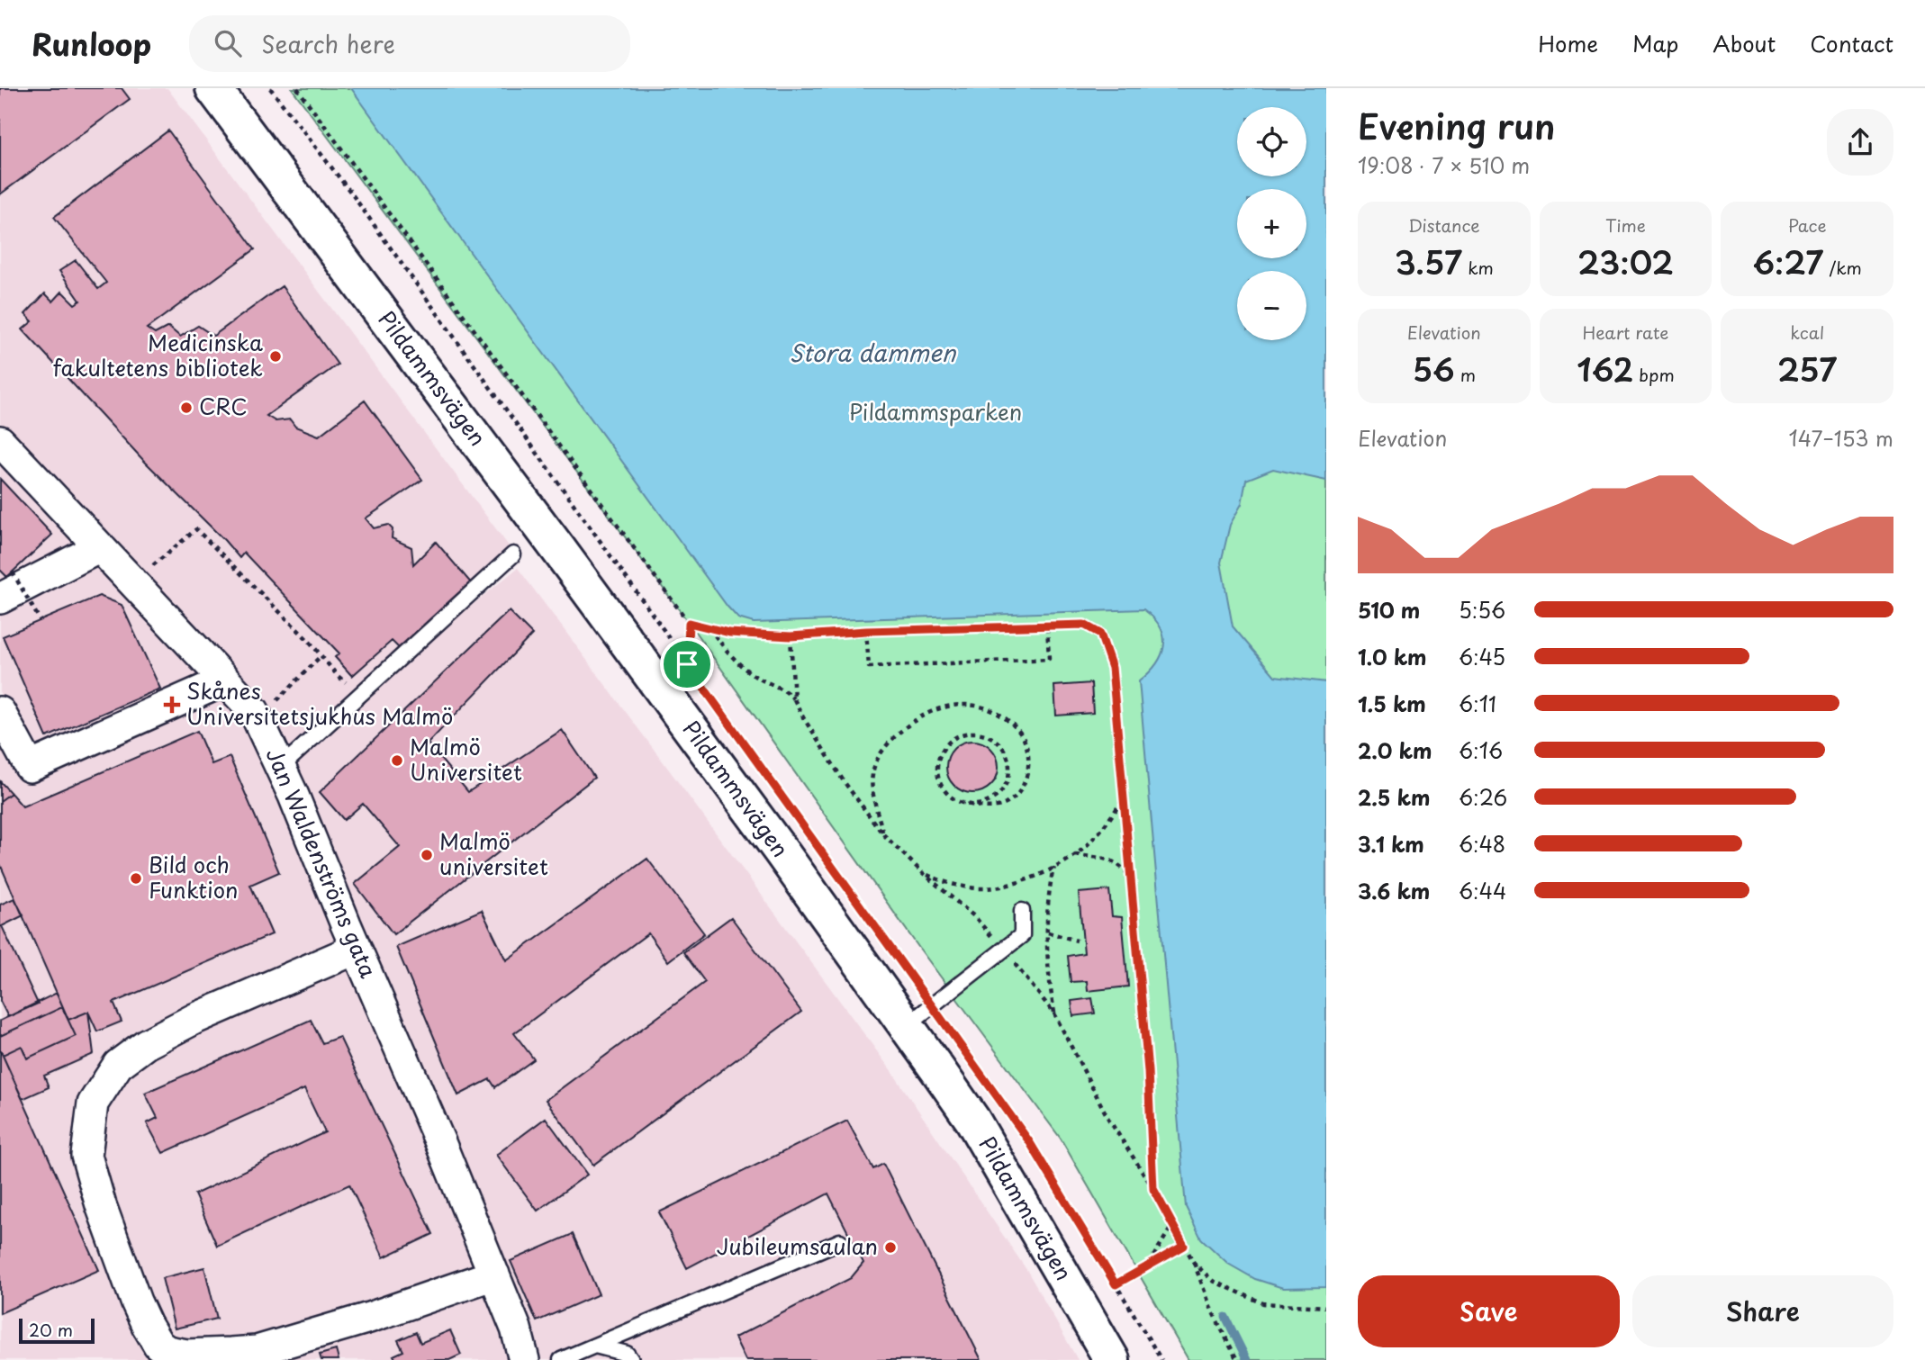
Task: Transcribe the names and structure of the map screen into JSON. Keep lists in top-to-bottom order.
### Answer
{
  "streets": {
    "main road": ["Pildammsvägen"],
    "street": ["Jan Waldenströms gata"]
  },
  "water": ["Stora dammen"],
  "parks": ["Pildammsparken"],
  "places": {
    "other": [
      "Medicinska fakultetens bibliotek",
      "CRC",
      "Malmö Universitet",
      "Malmö universitet",
      "Bild och Funktion",
      "Jubileumsaulan"
    ],
    "health": ["Skånes Universitetsjukhus Malmö"]
  },
  "scale_bar": "20 m",
  "page": {
    "header": "Runloop",
    "search": "Search here",
    "nav": [
      "Home",
      "Map",
      "About",
      "Contact"
    ],
    "heading": ["Evening run", "19:08 · 7 × 510 m"],
    "map_buttons": ["+", "−"],
    "stats": [
      ["Distance", "3.57 km"],
      ["Time", "23:02"],
      ["Pace", "6:27 /km"],
      ["Elevation", "56 m"],
      ["Heart rate", "162 bpm"],
      ["kcal", "257"]
    ],
    "chart": ["Elevation", "147–153 m"],
    "list": [
      {
        "name": "510 m",
        "note": "5:56"
      },
      {
        "name": "1.0 km",
        "note": "6:45"
      },
      {
        "name": "1.5 km",
        "note": "6:11"
      },
      {
        "name": "2.0 km",
        "note": "6:16"
      },
      {
        "name": "2.5 km",
        "note": "6:26"
      },
      {
        "name": "3.1 km",
        "note": "6:48"
      },
      {
        "name": "3.6 km",
        "note": "6:44"
      }
    ],
    "buttons": ["Save", "Share"],
    "scale": "20 m"
  }
}
